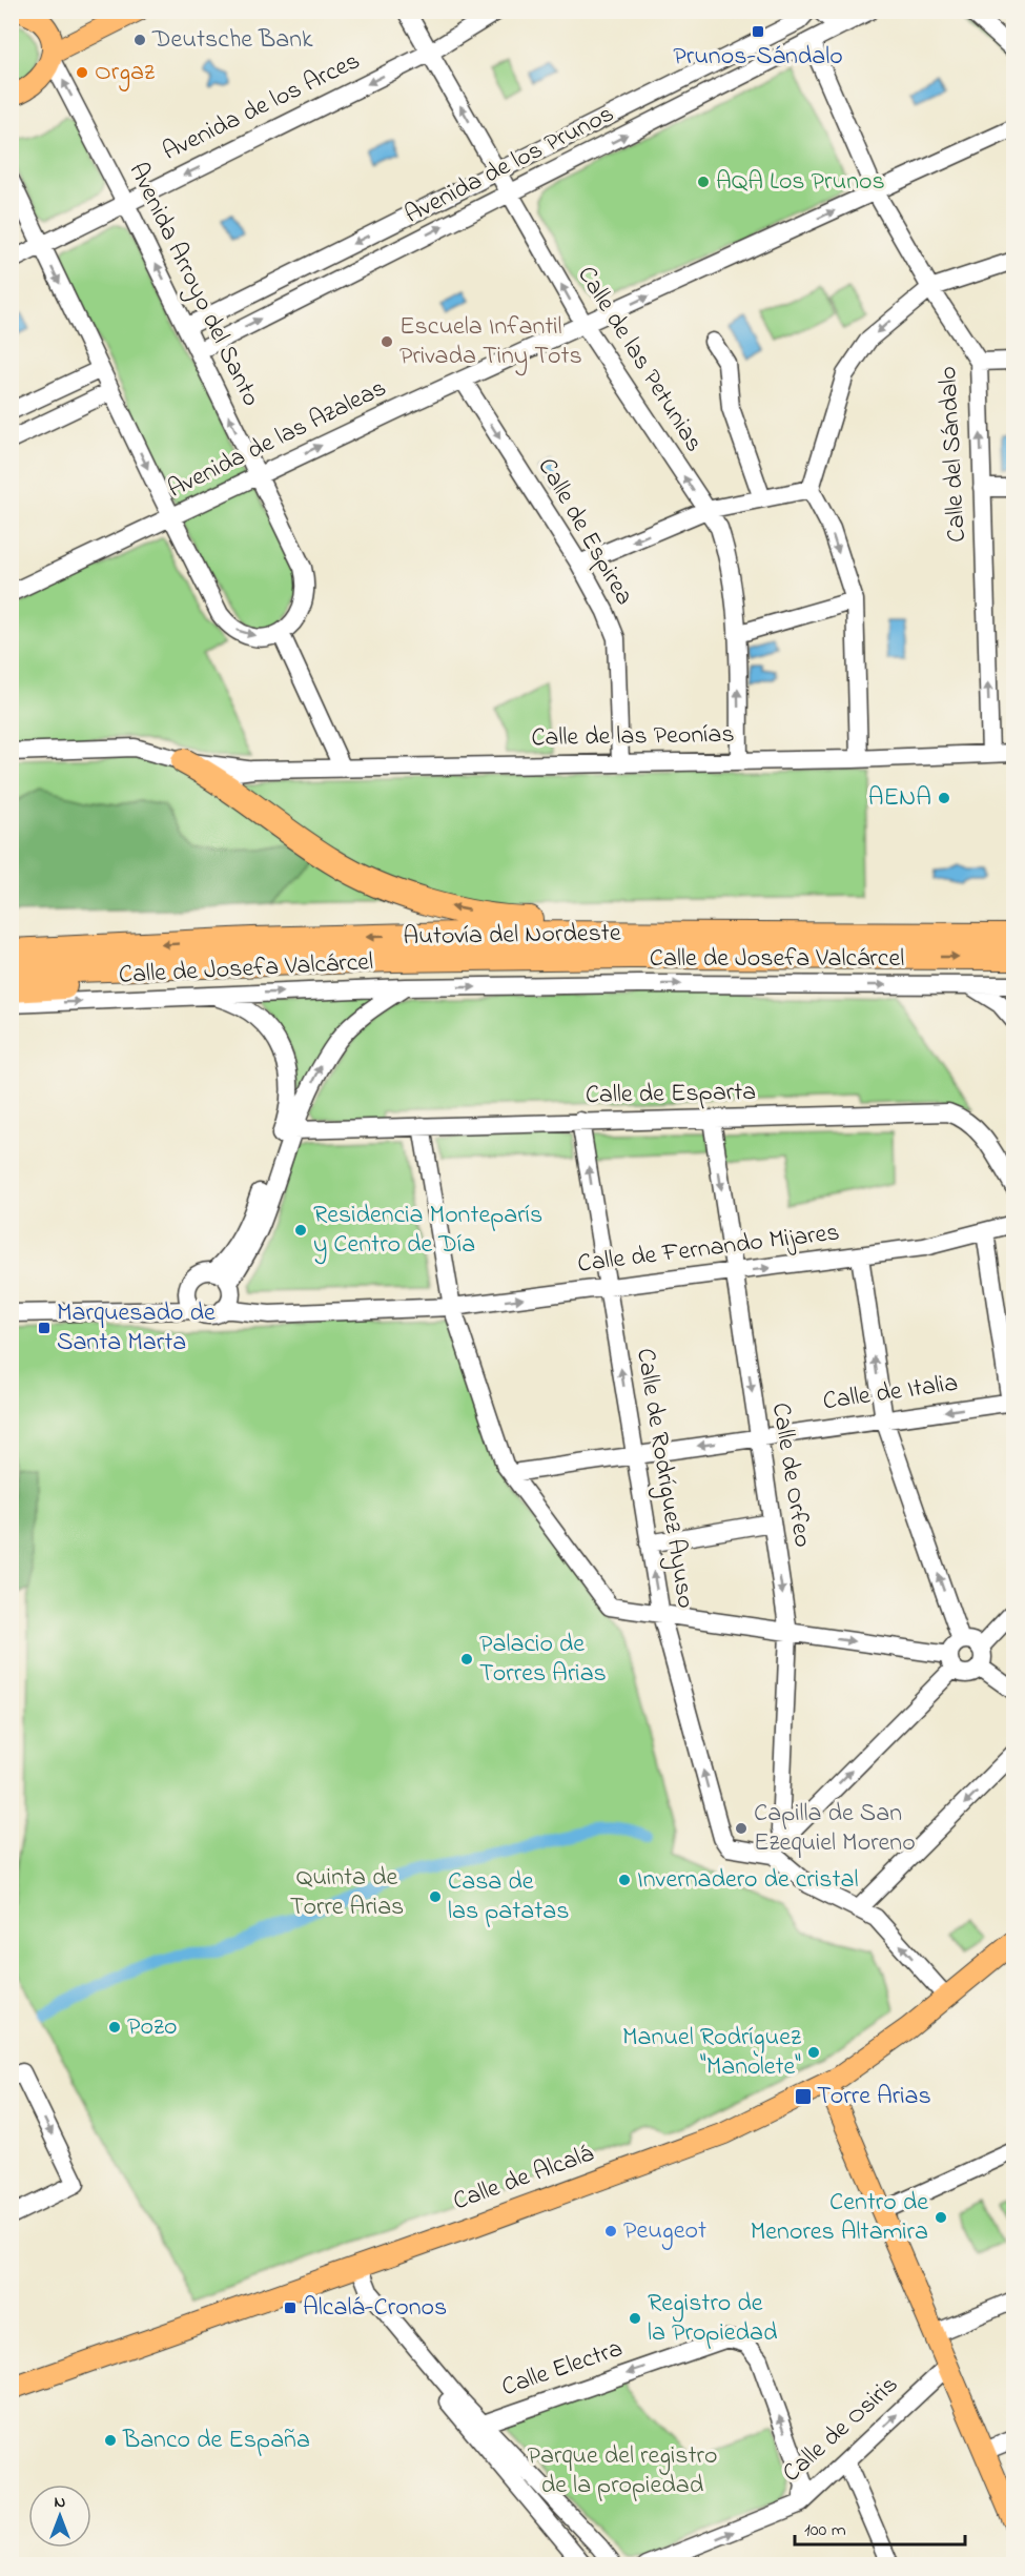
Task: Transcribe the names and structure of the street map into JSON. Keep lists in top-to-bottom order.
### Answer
{
  "streets": {
    "highway": ["Autovía del Nordeste"],
    "main road": ["Calle de Alcalá"],
    "street": [
      "Avenida de los Arces",
      "Avenida de los Prunos",
      "Avenida Arroyo del Santo",
      "Calle de las Petunias",
      "Avenida de las Azaleas",
      "Calle del Sándalo",
      "Calle de Espirea",
      "Calle de las Peonías",
      "Calle de Josefa Valcárcel",
      "Calle de Esparta",
      "Calle de Fernando Mijares",
      "Calle de Italia",
      "Calle de Orfeo",
      "Calle de Rodríguez Ayuso",
      "Calle Electra",
      "Calle de Osiris"
    ]
  },
  "crossings": [
    ["Avenida de los Arces", "Avenida Arroyo del Santo"],
    ["Avenida de los Arces", "Calle de las Petunias"],
    ["Avenida de los Prunos", "Avenida Arroyo del Santo"],
    ["Avenida de los Prunos", "Calle de las Petunias"],
    ["Avenida de los Prunos", "Calle del Sándalo"],
    ["Avenida Arroyo del Santo", "Avenida de las Azaleas"],
    ["Calle de las Petunias", "Avenida de las Azaleas"],
    ["Calle de las Petunias", "Calle de las Peonías"],
    ["Avenida de las Azaleas", "Calle del Sándalo"],
    ["Avenida de las Azaleas", "Calle de Espirea"],
    ["Calle del Sándalo", "Calle de las Peonías"],
    ["Calle de Espirea", "Calle de las Peonías"],
    ["Calle de Esparta", "Calle de Orfeo"],
    ["Calle de Esparta", "Calle de Rodríguez Ayuso"],
    ["Calle de Fernando Mijares", "Calle de Orfeo"],
    ["Calle de Fernando Mijares", "Calle de Rodríguez Ayuso"],
    ["Calle de Italia", "Calle de Orfeo"],
    ["Calle de Italia", "Calle de Rodríguez Ayuso"],
    ["Calle de Orfeo", "Calle de Rodríguez Ayuso"],
    ["Calle Electra", "Calle de Osiris"]
  ],
  "one_way": [
    "Avenida de los Arces",
    "Avenida de las Azaleas",
    "Calle de Espirea",
    "Calle de Josefa Valcárcel",
    "Calle de Fernando Mijares",
    "Calle de Rodríguez Ayuso",
    "Calle de Osiris"
  ],
  "parks": ["Quinta de Torre Arias", "Parque del registro de la propiedad"],
  "places": {
    "transit": [
      "Prunos-Sándalo",
      "Marquesado de Santa Marta",
      "Torre Arias",
      "Alcalá-Cronos"
    ],
    "other": [
      "Deutsche Bank",
      "Orgaz",
      "AQA Los Prunos",
      "Escuela Infantil Privada Tiny Tots",
      "AENA",
      "Residencia Monteparís y Centro de Día",
      "Palacio de Torres Arias",
      "Capilla de San Ezequiel Moreno",
      "Invernadero de cristal",
      "Casa de las patatas",
      "Pozo",
      "Manuel Rodríguez \"Manolete\"",
      "Centro de Menores Altamira",
      "Peugeot",
      "Registro de la Propiedad",
      "Banco de España"
    ]
  },
  "scale_bar": "100 m",
  "north": "top"
}
